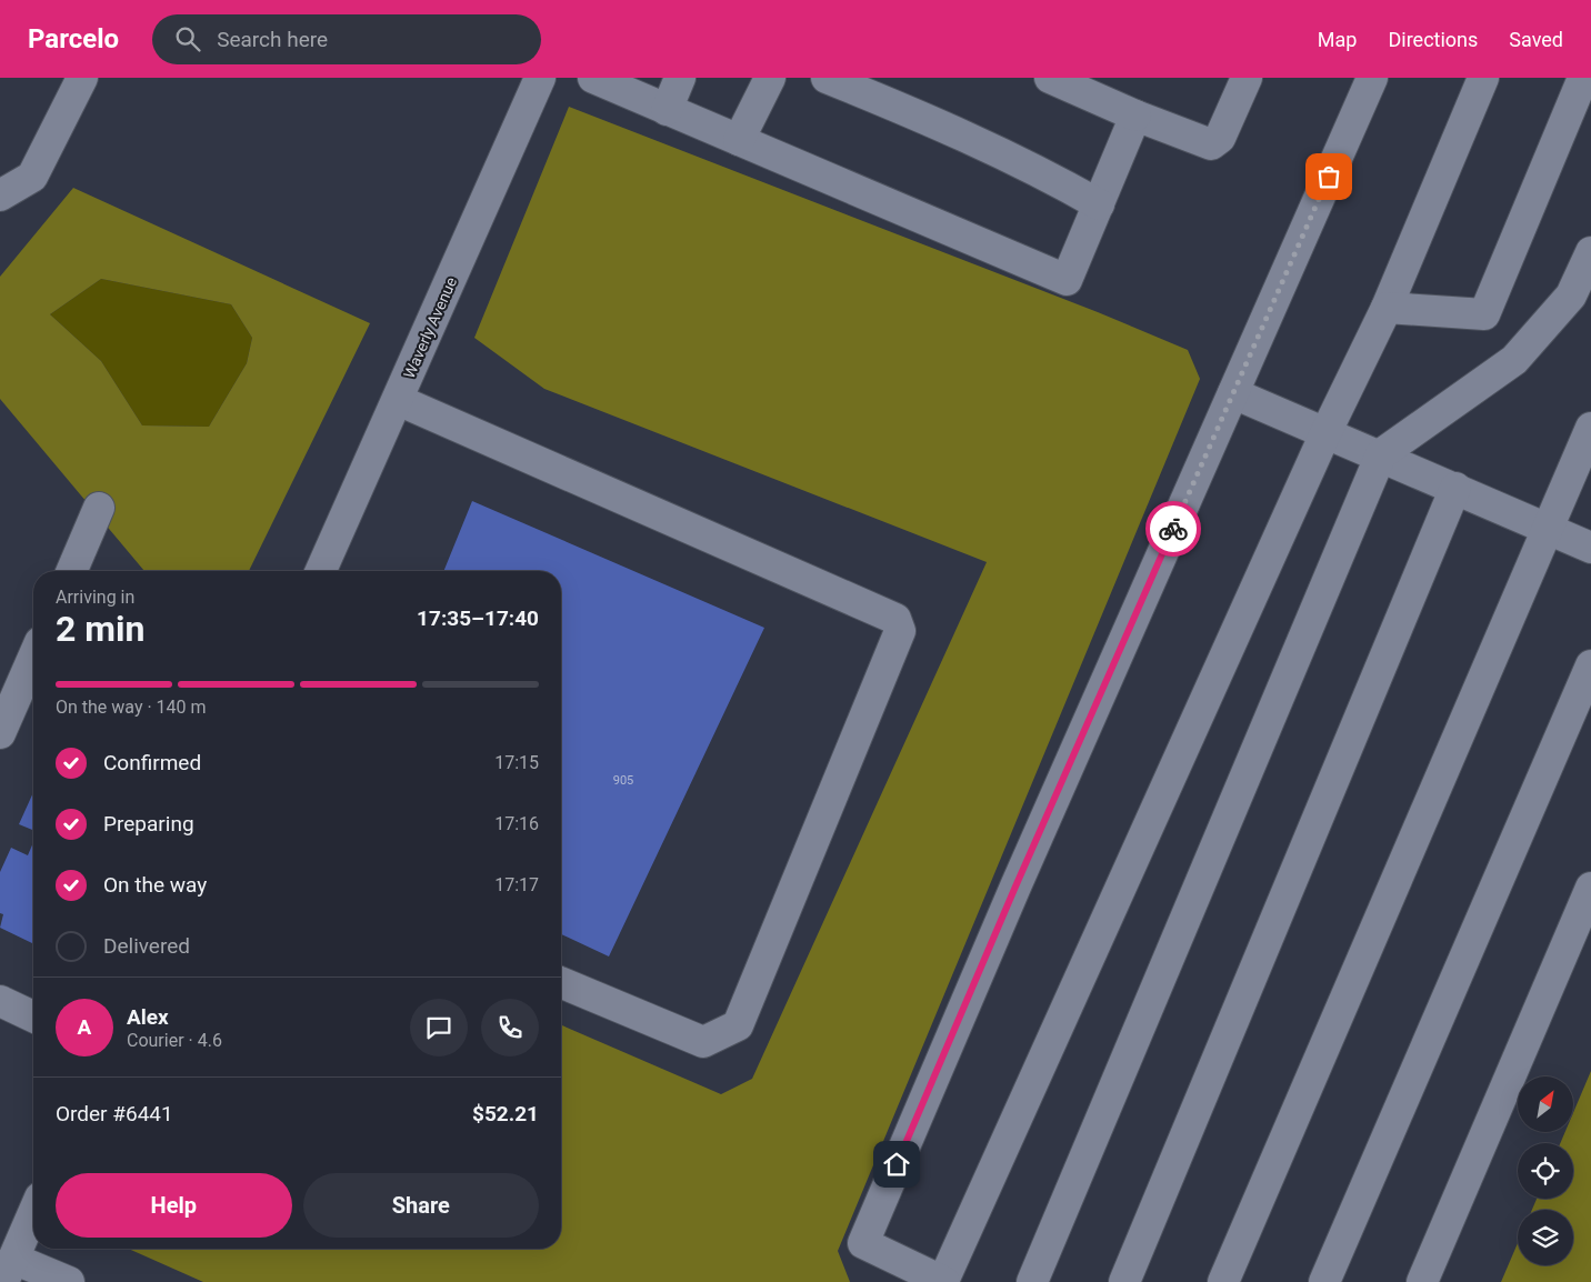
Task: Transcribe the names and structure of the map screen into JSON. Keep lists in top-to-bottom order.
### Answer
{
  "streets": {
    "street": ["Waverly Avenue"]
  },
  "house_numbers": ["905"],
  "north": "top right",
  "page": {
    "header": "Parcelo",
    "search": "Search here",
    "nav": ["Map", "Directions", "Saved"],
    "heading": ["2 min", "Arriving in", "17:35–17:40"],
    "panel": [
      "Alex",
      "Courier · 4.6",
      "Order #6441",
      "$52.21"
    ],
    "bar": "On the way · 140 m",
    "list": [
      ["Confirmed", "17:15"],
      ["Preparing", "17:16"],
      ["On the way", "17:17"],
      "Delivered"
    ],
    "round": "A",
    "buttons": ["Help", "Share"]
  }
}
